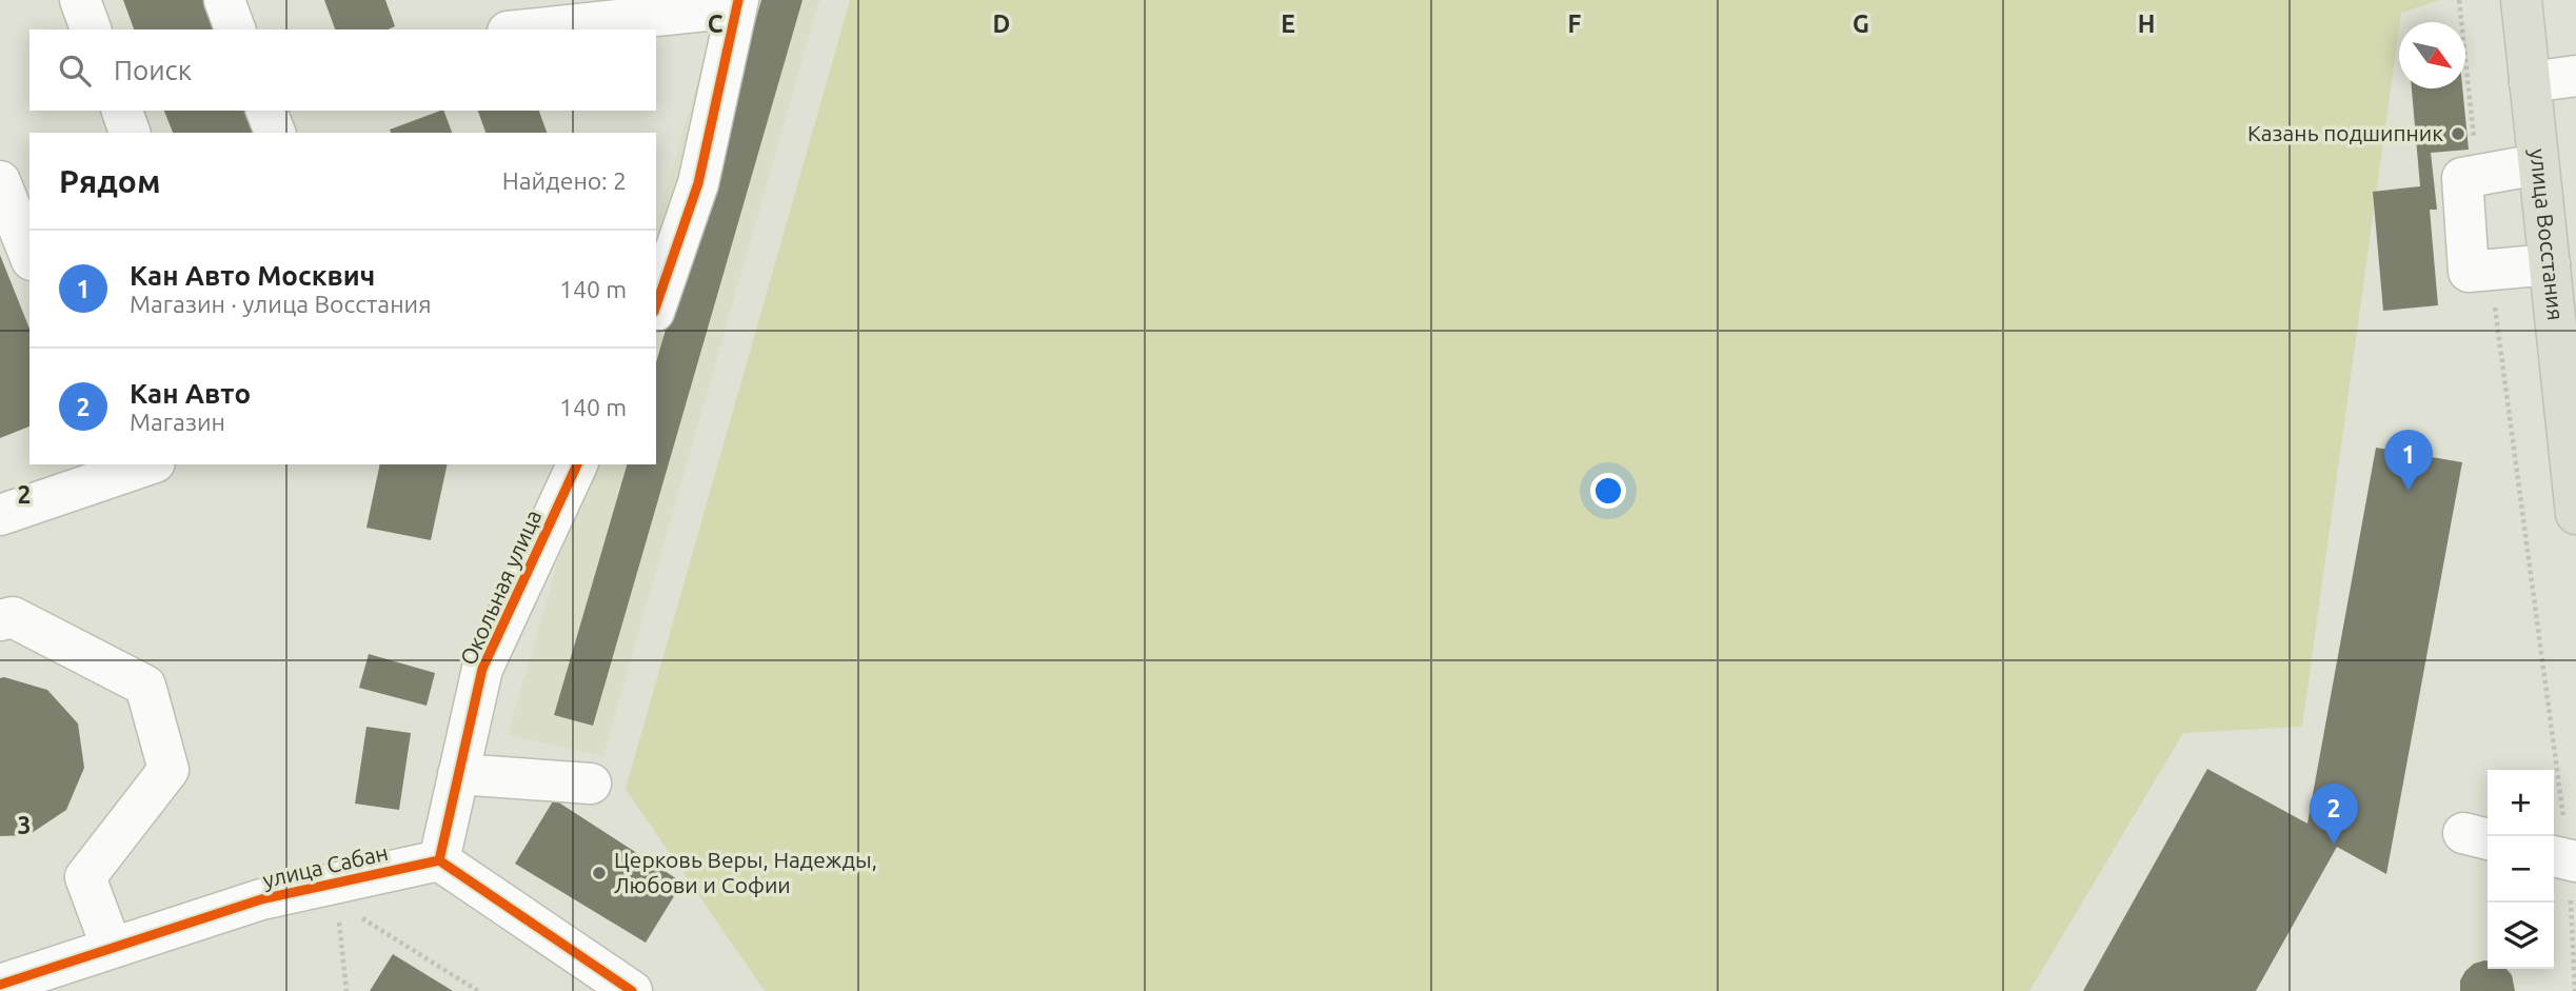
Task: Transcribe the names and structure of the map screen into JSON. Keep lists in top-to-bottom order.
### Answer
{
  "streets": {
    "main road": ["улица Восстания"],
    "street": ["Окольная улица", "улица Сабан"]
  },
  "crossings": [
    ["Окольная улица", "улица Сабан"]
  ],
  "places": ["Казань подшипник", "Церковь Веры, Надежды, Любови и Софии"],
  "north": "bottom right",
  "page": {
    "search": "Поиск",
    "heading": ["Рядом", "Найдено: 2"],
    "list": [
      {
        "mark": "1",
        "name": "Кан Авто Москвич",
        "note": "Магазин · улица Восстания",
        "value": "140 m"
      },
      {
        "mark": "2",
        "name": "Кан Авто",
        "note": "Магазин",
        "value": "140 m"
      }
    ],
    "pins": ["1", "2"],
    "map_buttons": ["+", "−"]
  },
  "grid": {
    "columns": [
      "C",
      "D",
      "E",
      "F",
      "G",
      "H"
    ],
    "rows": ["2", "3"]
  }
}
